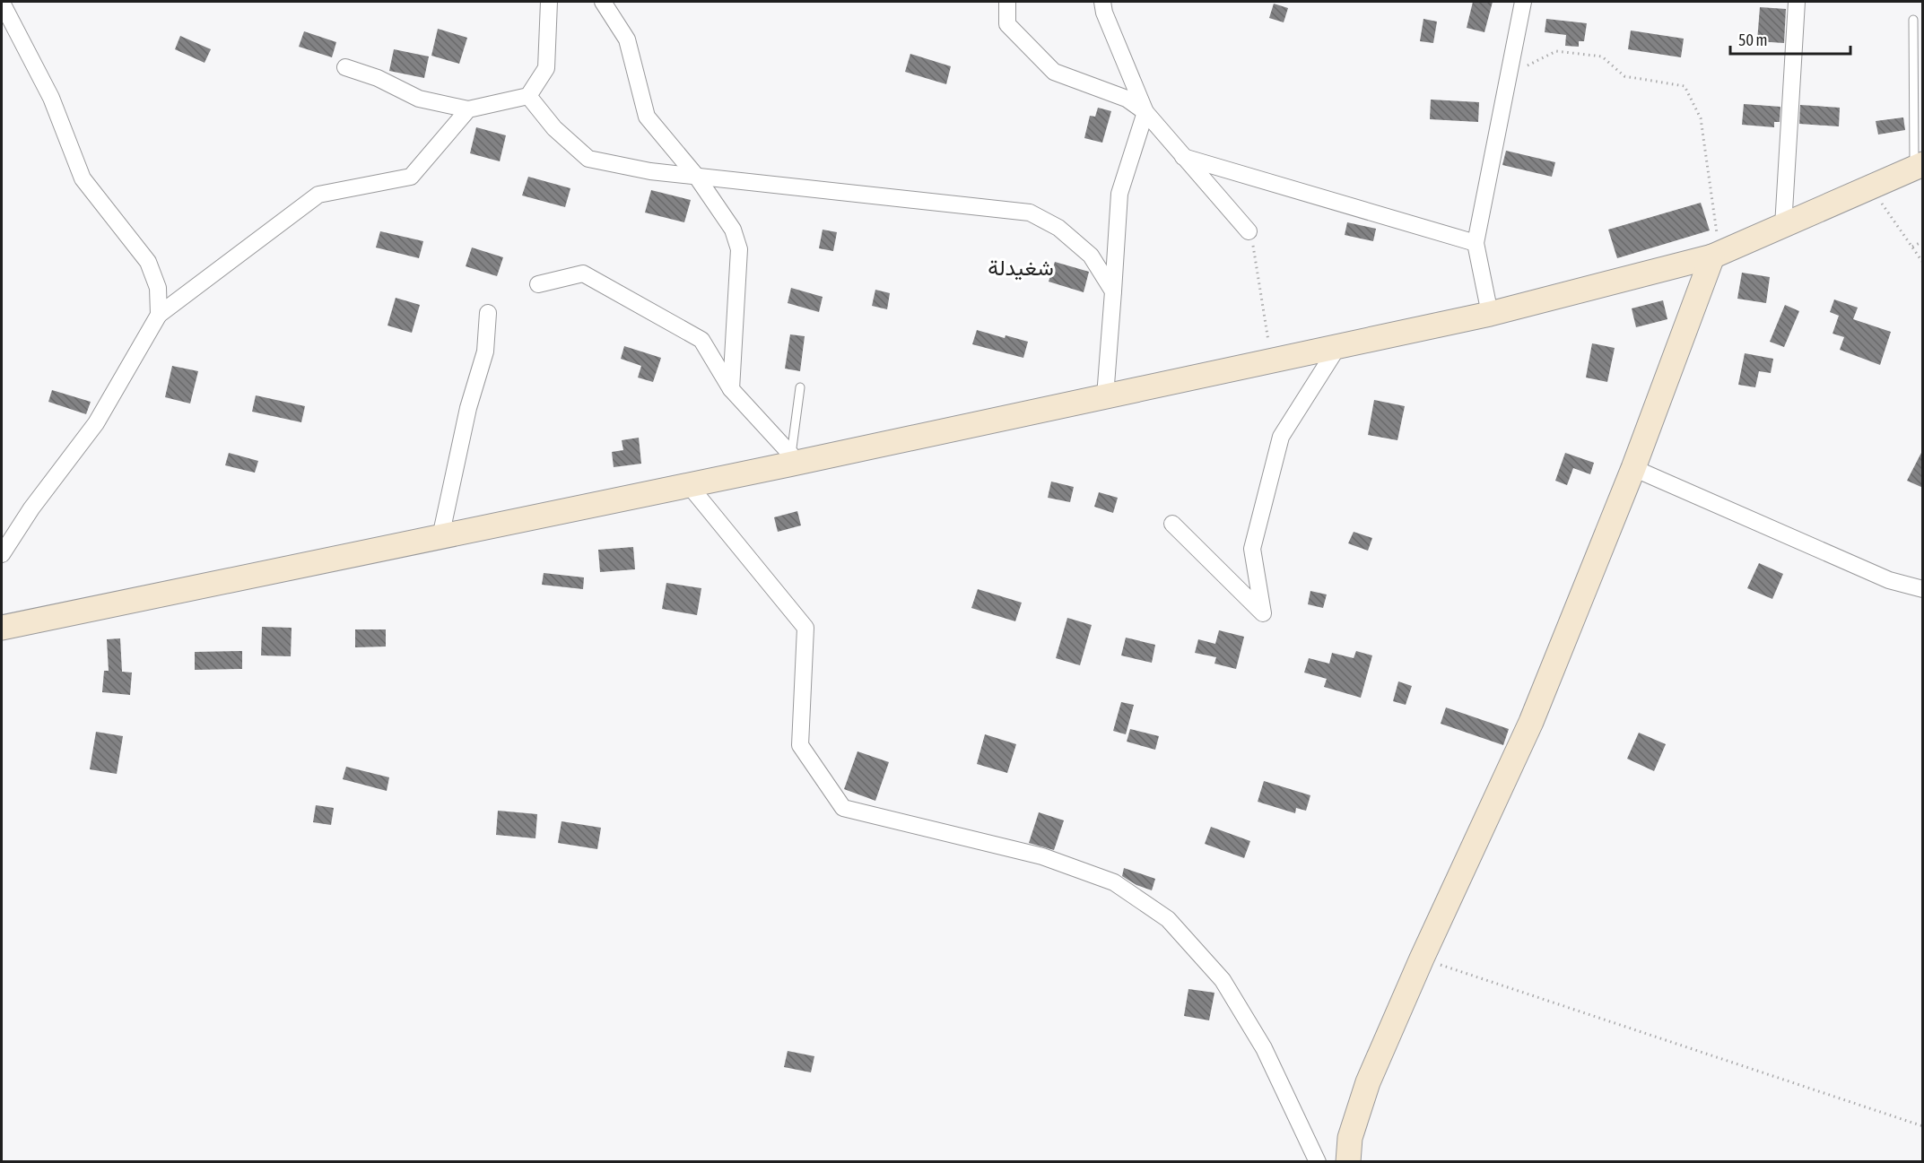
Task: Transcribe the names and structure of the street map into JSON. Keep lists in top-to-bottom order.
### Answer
{
  "districts": ["شغيدلة"],
  "scale_bar": "50 m"
}
